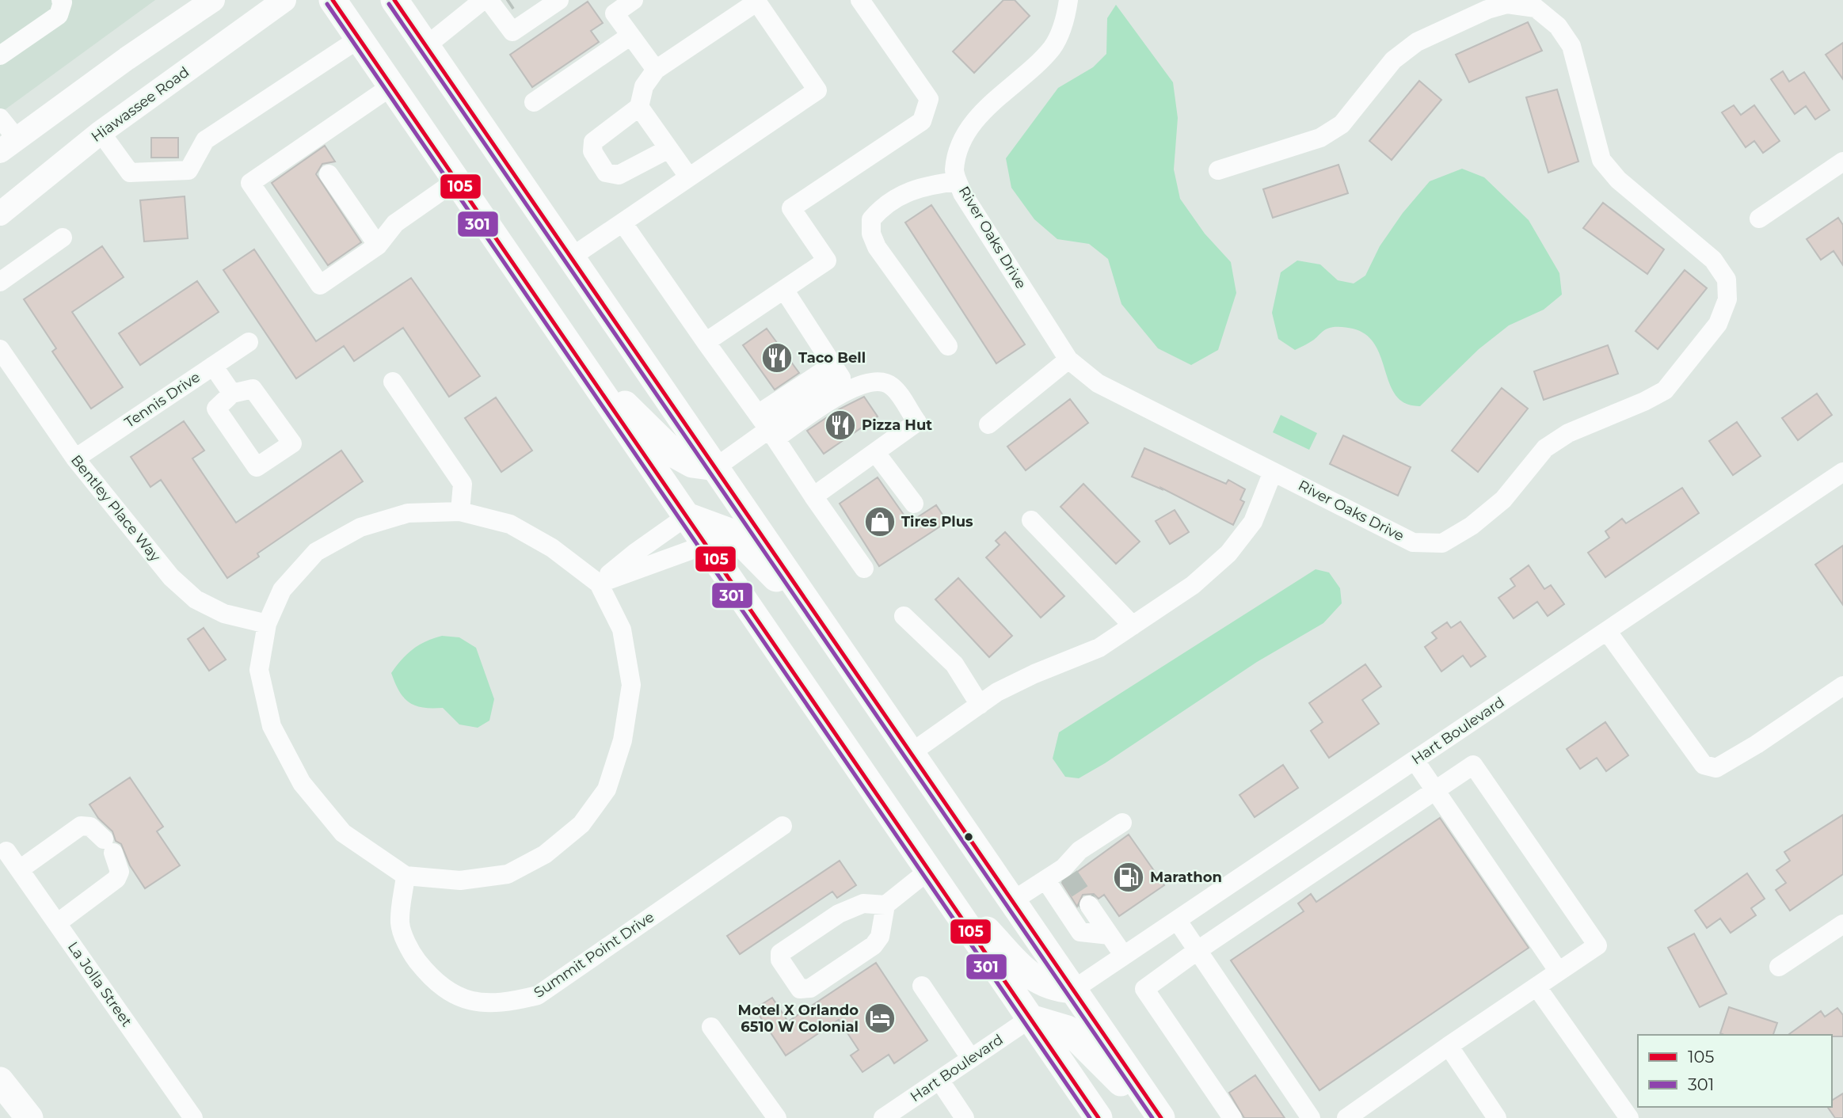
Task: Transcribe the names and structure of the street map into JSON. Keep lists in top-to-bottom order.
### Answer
{
  "streets": {
    "main road": ["Hiawassee Road"],
    "street": [
      "River Oaks Drive",
      "Tennis Drive",
      "Bentley Place Way",
      "Hart Boulevard",
      "Summit Point Drive",
      "La Jolla Street"
    ]
  },
  "crossings": [
    ["Tennis Drive", "Bentley Place Way"]
  ],
  "places": {
    "restaurant": ["Taco Bell", "Pizza Hut"],
    "shop": ["Tires Plus"],
    "fuel station": ["Marathon"],
    "hotel": ["Motel X Orlando 6510 W Colonial"]
  },
  "lines": ["transit line 105", "transit line 301"],
  "legend": ["105", "301"]
}
